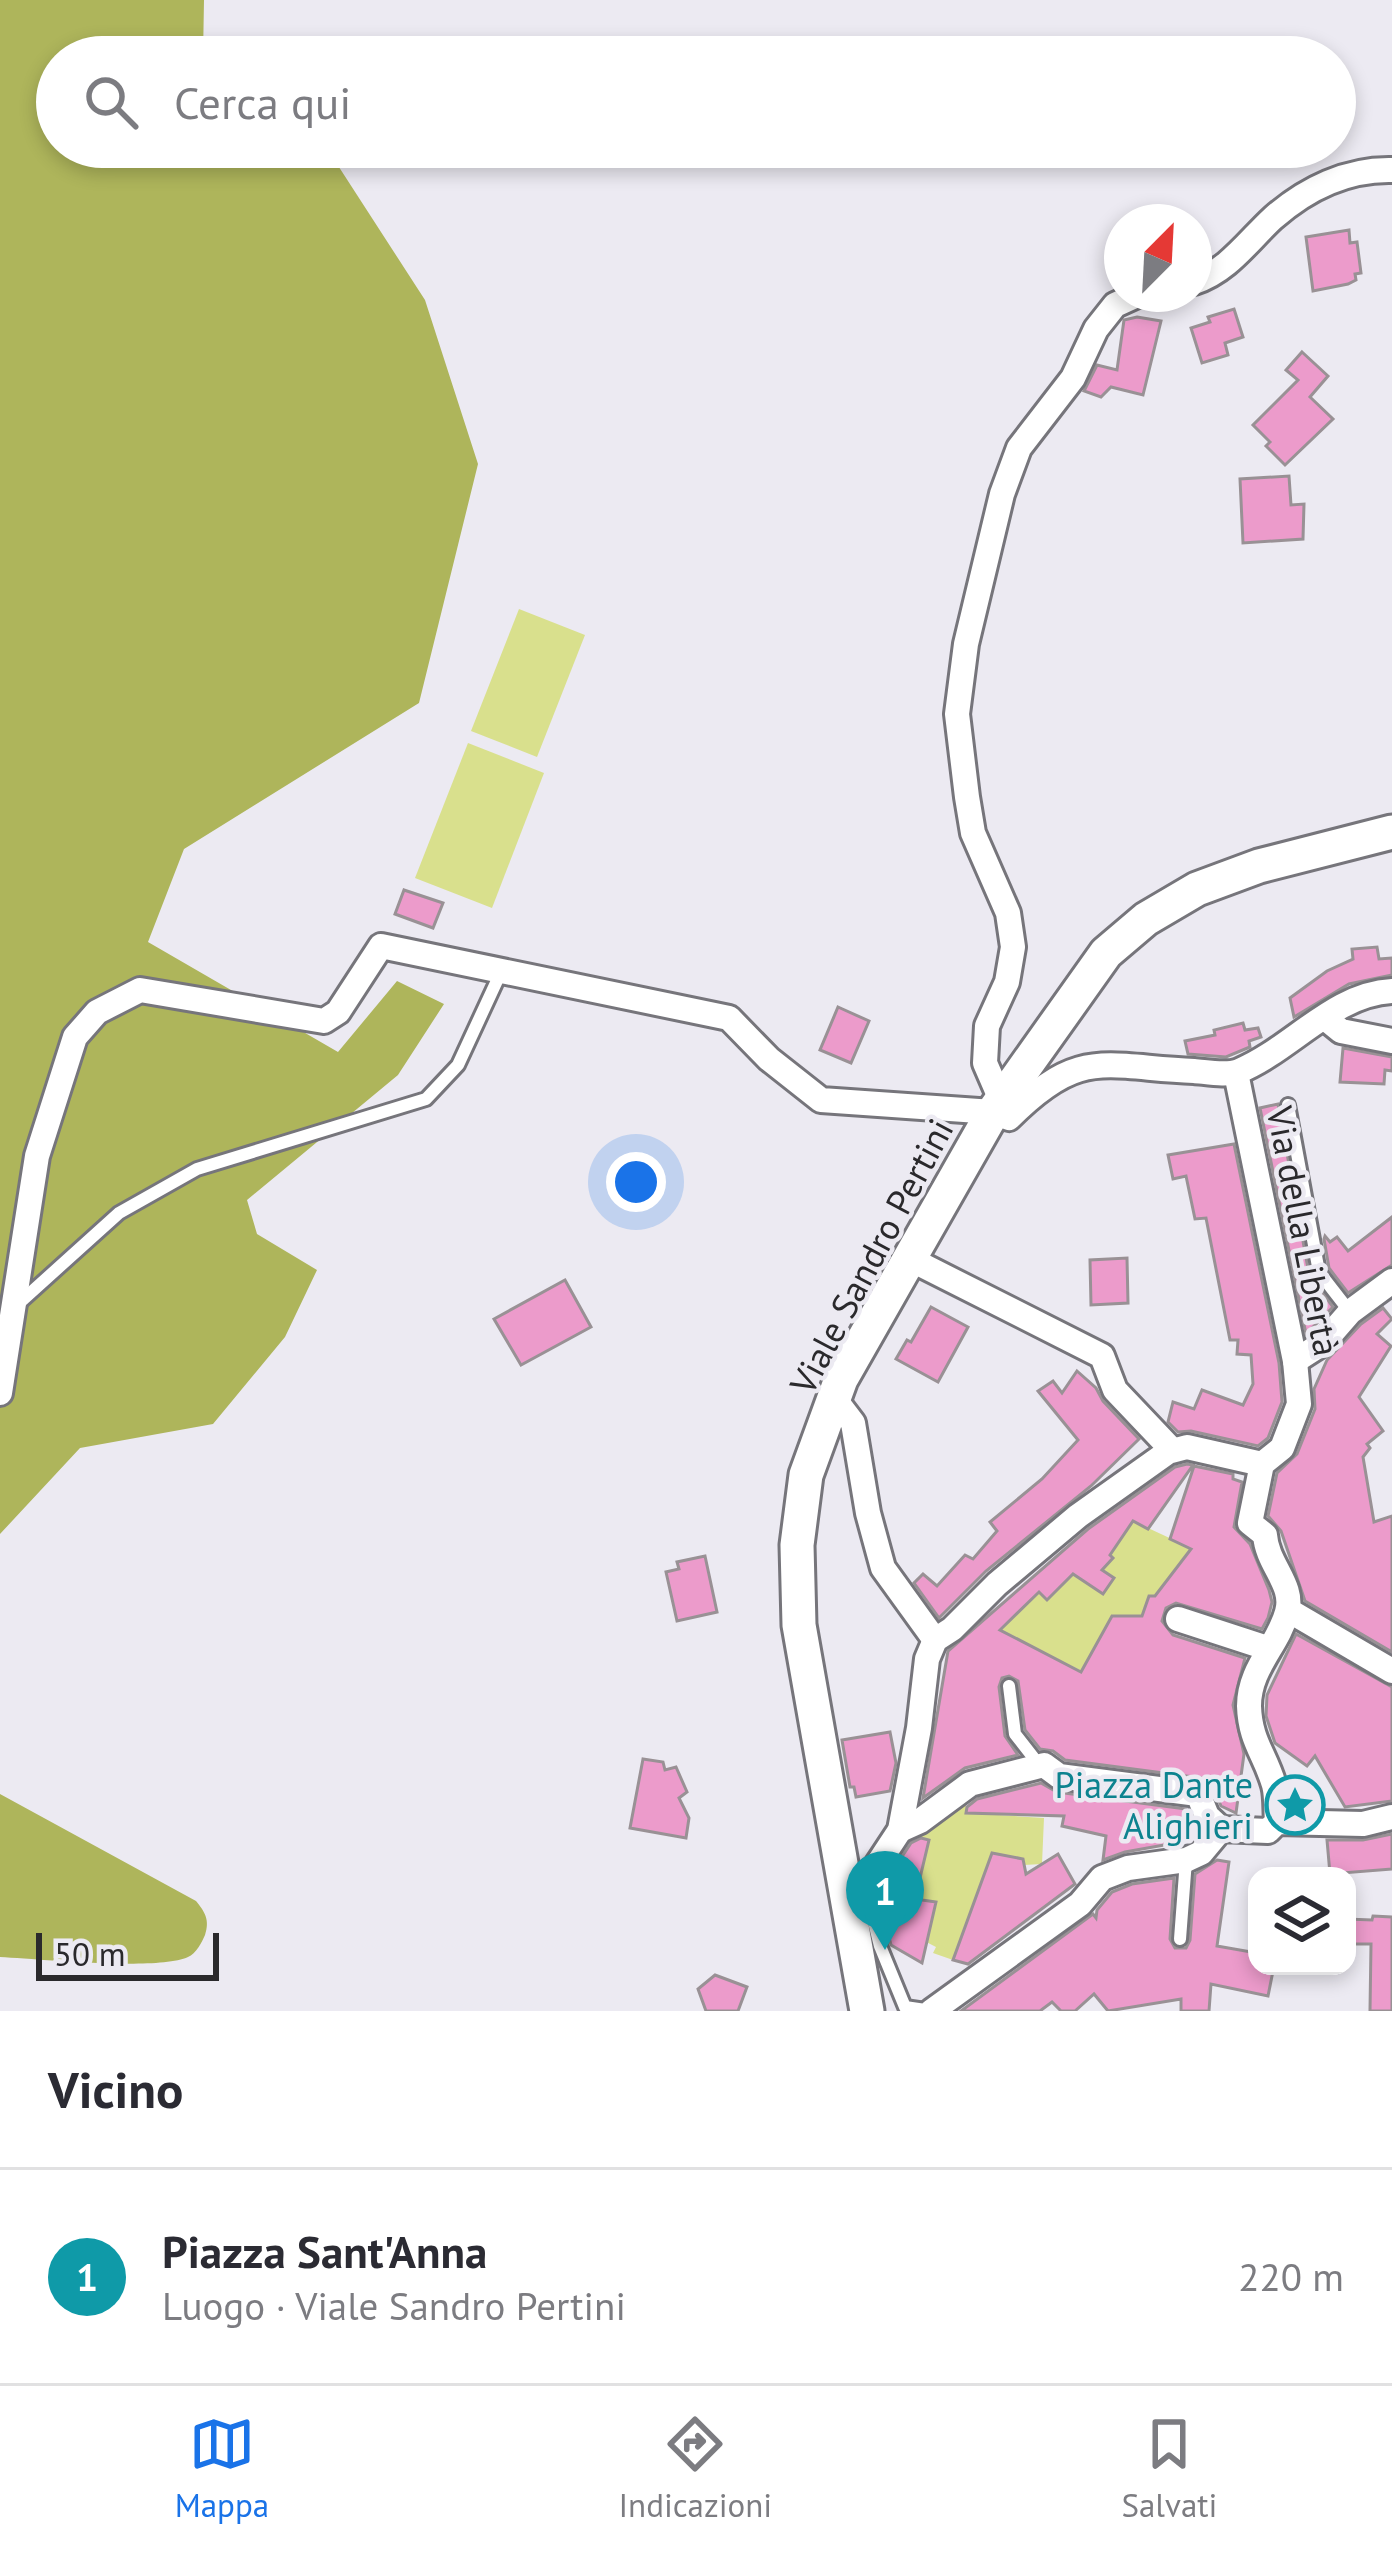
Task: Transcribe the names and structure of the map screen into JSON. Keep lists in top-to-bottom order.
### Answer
{
  "streets": {
    "street": ["Via della Libertà", "Viale Sandro Pertini"]
  },
  "crossings": [
    ["Via della Libertà", "Viale Sandro Pertini"]
  ],
  "places": {
    "place": ["Piazza Dante Alighieri"]
  },
  "scale_bar": "50 m",
  "north": "top right",
  "page": {
    "search": "Cerca qui",
    "pins": "1",
    "scale": "50 m",
    "heading": "Vicino",
    "list": [
      {
        "mark": "1",
        "name": "Piazza Sant'Anna",
        "note": "Luogo · Viale Sandro Pertini",
        "value": "220 m"
      }
    ],
    "nav": ["Mappa", "Indicazioni", "Salvati"]
  }
}
